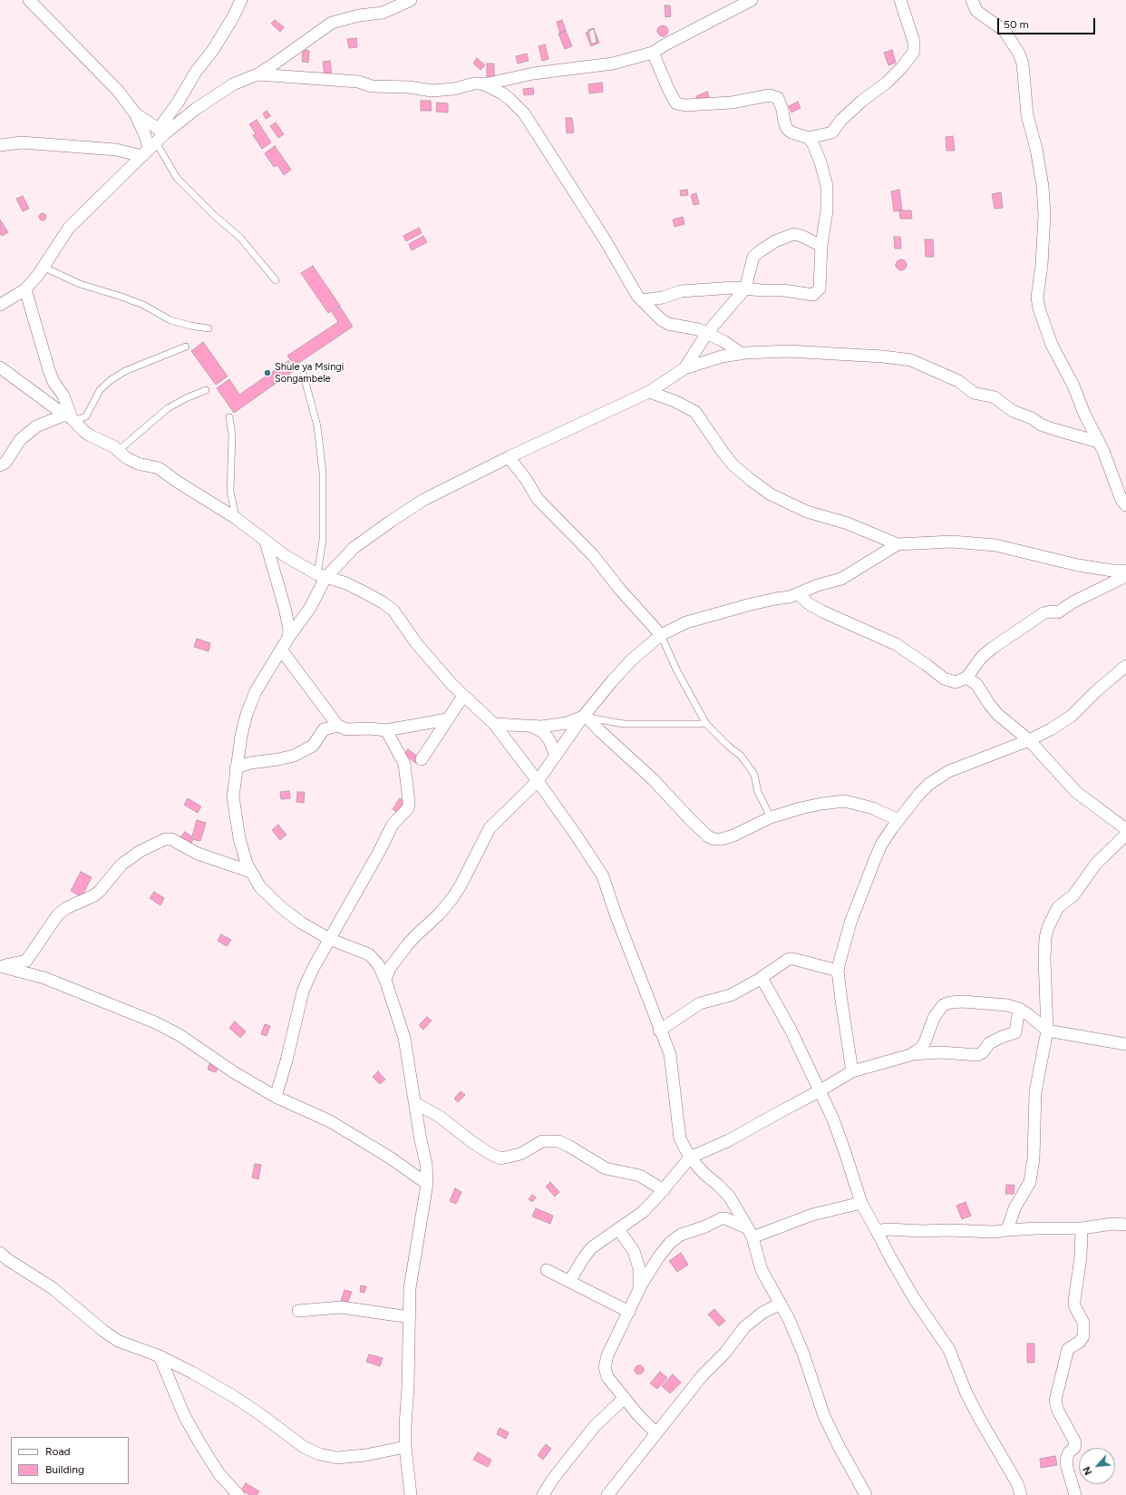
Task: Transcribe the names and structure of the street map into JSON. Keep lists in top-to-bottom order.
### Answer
{
  "places": ["Shule ya Msingi Songambele"],
  "legend": ["Road", "Building"],
  "scale_bar": "50 m",
  "north": "bottom left"
}
